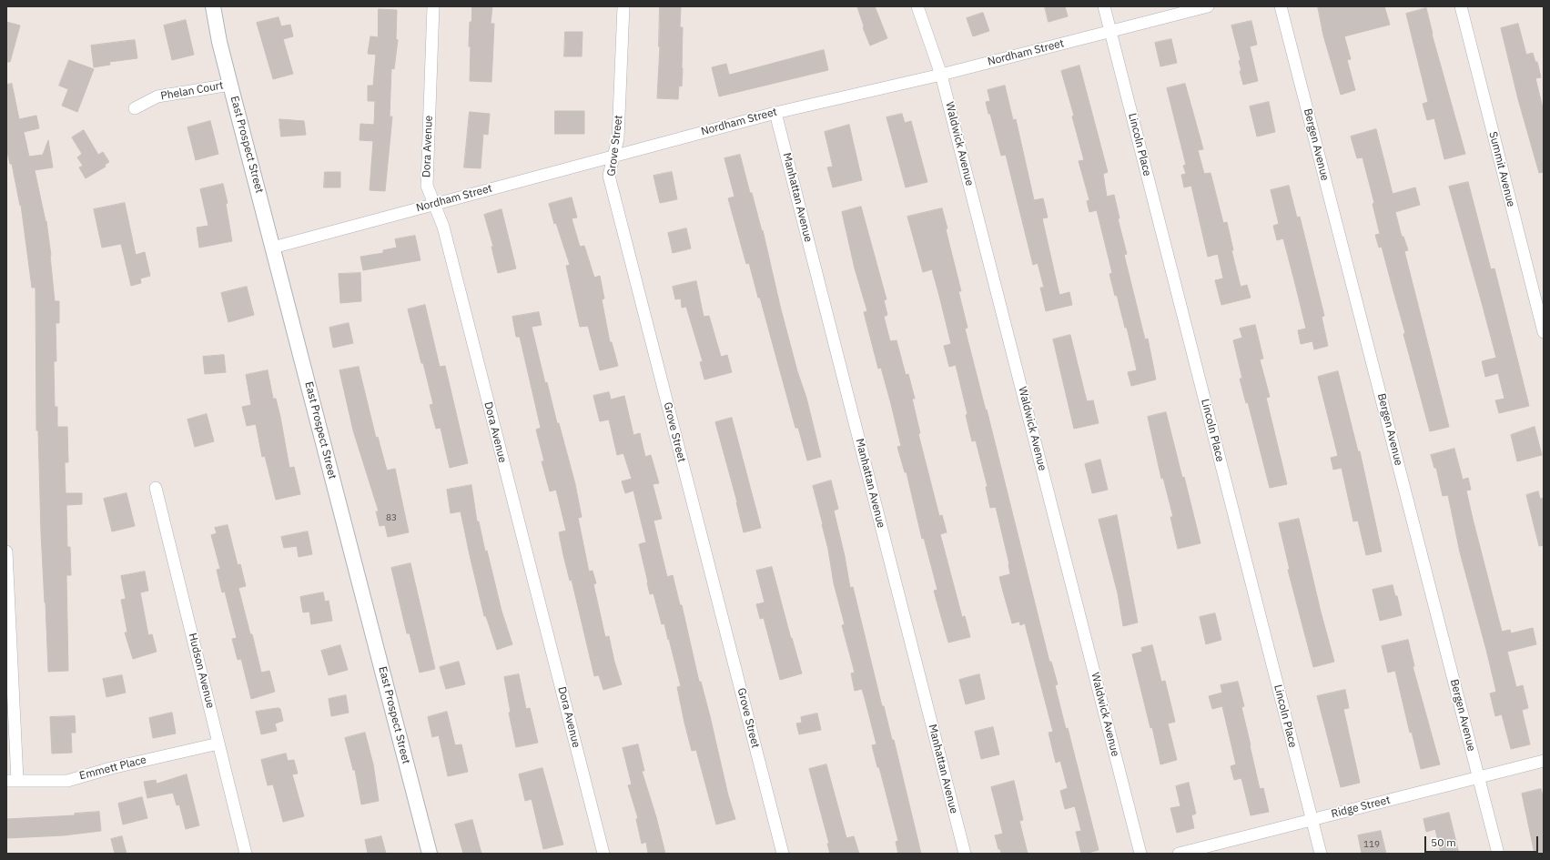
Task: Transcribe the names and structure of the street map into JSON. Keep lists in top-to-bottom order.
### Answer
{
  "streets": {
    "street": [
      "Nordham Street",
      "Phelan Court",
      "Waldwick Avenue",
      "East Prospect Street",
      "Lincoln Place",
      "Bergen Avenue",
      "Grove Street",
      "Dora Avenue",
      "Summit Avenue",
      "Manhattan Avenue",
      "Hudson Avenue",
      "Emmett Place",
      "Ridge Street"
    ]
  },
  "crossings": [
    ["Nordham Street", "Waldwick Avenue"],
    ["Nordham Street", "East Prospect Street"],
    ["Nordham Street", "Lincoln Place"],
    ["Nordham Street", "Grove Street"],
    ["Nordham Street", "Dora Avenue"],
    ["Nordham Street", "Manhattan Avenue"],
    ["Phelan Court", "East Prospect Street"],
    ["Lincoln Place", "Ridge Street"],
    ["Bergen Avenue", "Ridge Street"],
    ["Hudson Avenue", "Emmett Place"]
  ],
  "house_numbers": ["83", "119"],
  "scale_bar": "50 m"
}
